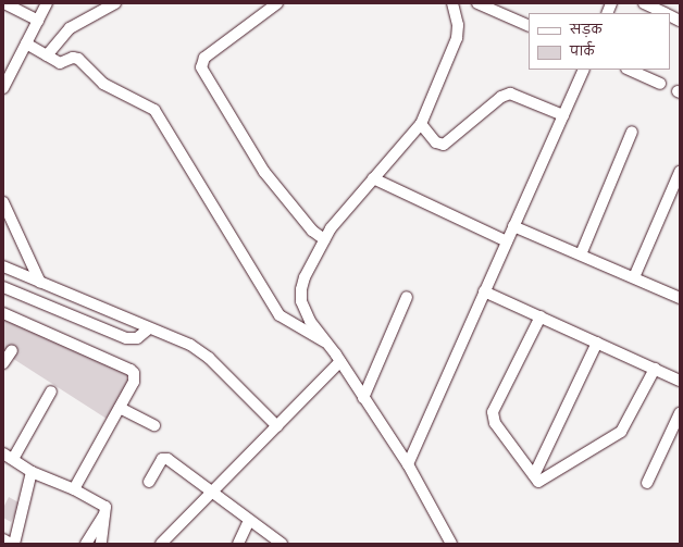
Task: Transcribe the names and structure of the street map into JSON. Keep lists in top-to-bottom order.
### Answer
{
  "legend": ["सड़क", "पार्क"]
}
